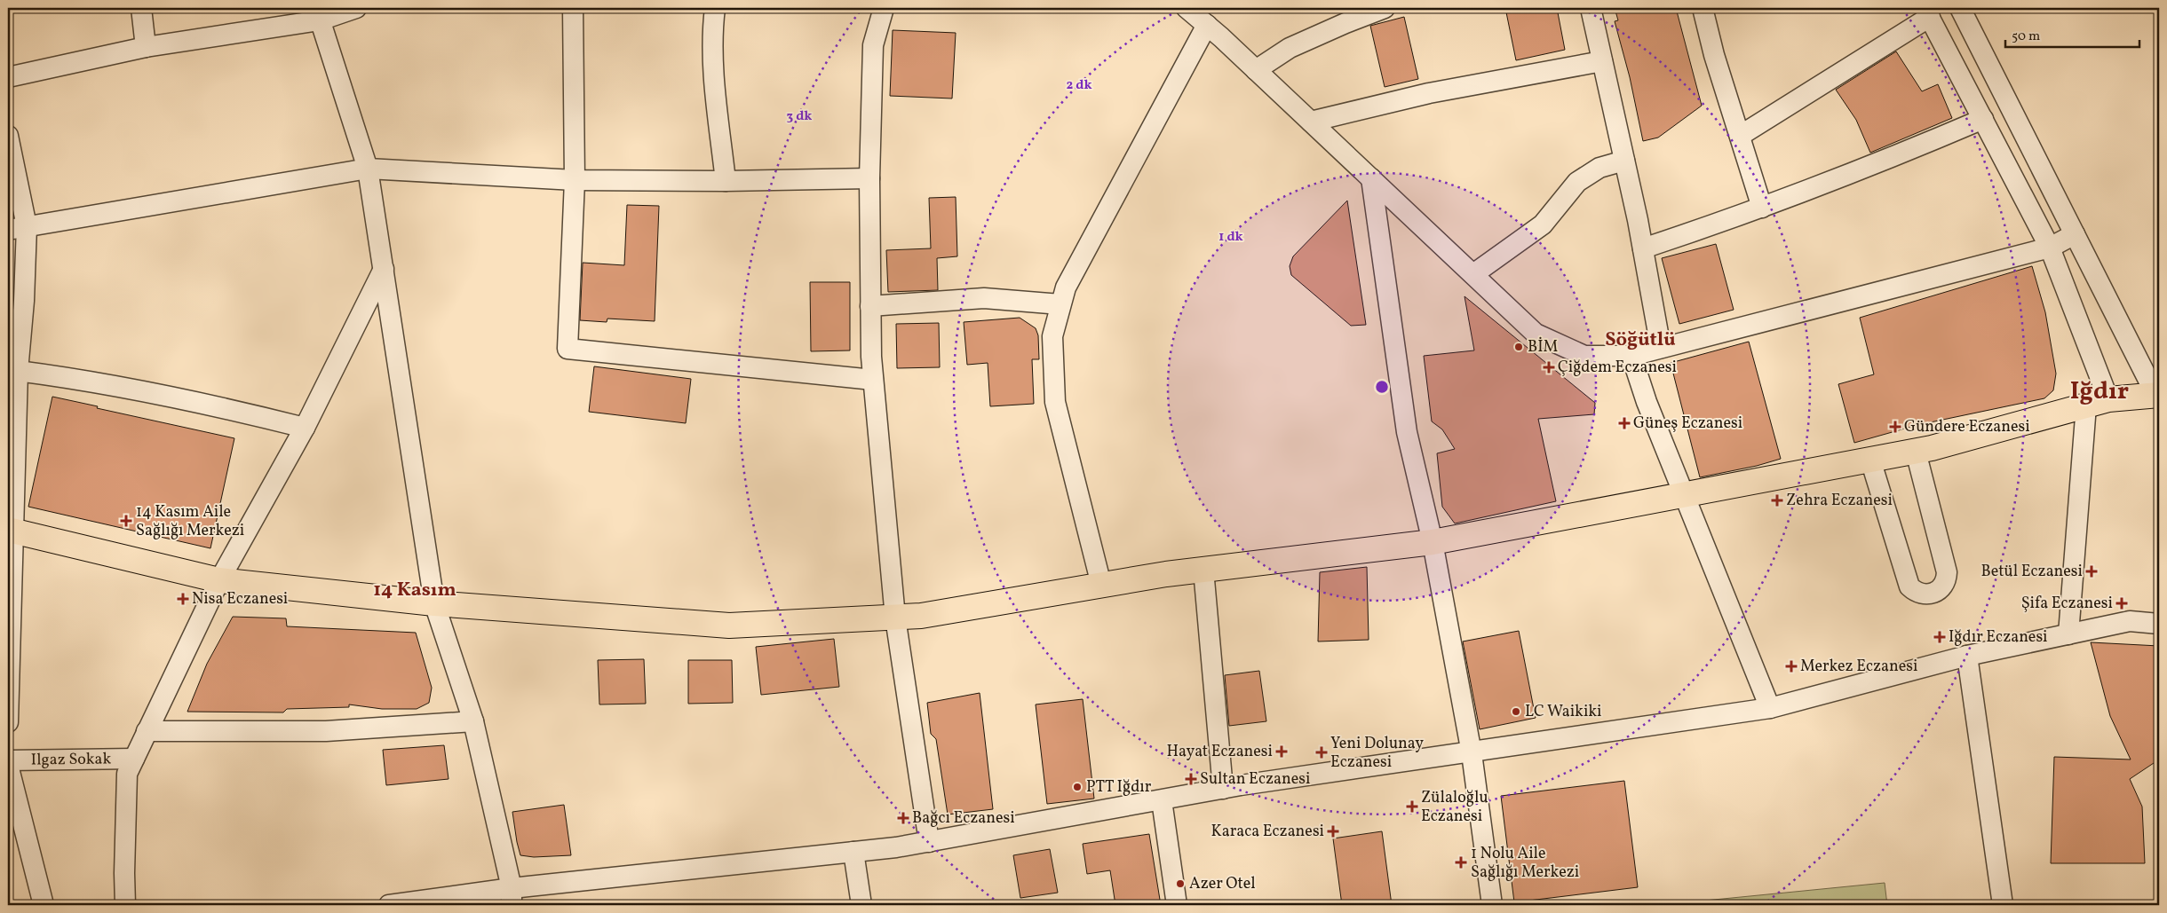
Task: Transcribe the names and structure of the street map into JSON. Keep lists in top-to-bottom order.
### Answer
{
  "streets": {
    "street": ["Ilgaz Sokak"]
  },
  "districts": ["Söğütlü", "Iğdır", "14 Kasım"],
  "places": {
    "other": [
      "BİM",
      "LC Waikiki",
      "PTT Iğdır",
      "Azer Otel"
    ],
    "health": [
      "Çiğdem Eczanesi",
      "Güneş Eczanesi",
      "Gündere Eczanesi",
      "Zehra Eczanesi",
      "14 Kasım Aile Sağlığı Merkezi",
      "Betül Eczanesi",
      "Nisa Eczanesi",
      "Şifa Eczanesi",
      "Iğdır Eczanesi",
      "Merkez Eczanesi",
      "Hayat Eczanesi",
      "Yeni Dolunay Eczanesi",
      "Sultan Eczanesi",
      "Zülaloğlu Eczanesi",
      "Bağcı Eczanesi",
      "Karaca Eczanesi",
      "1 Nolu Aile Sağlığı Merkezi"
    ]
  },
  "scale_bar": "50 m",
  "rings": ["2 dk", "3 dk", "1 dk"]
}
